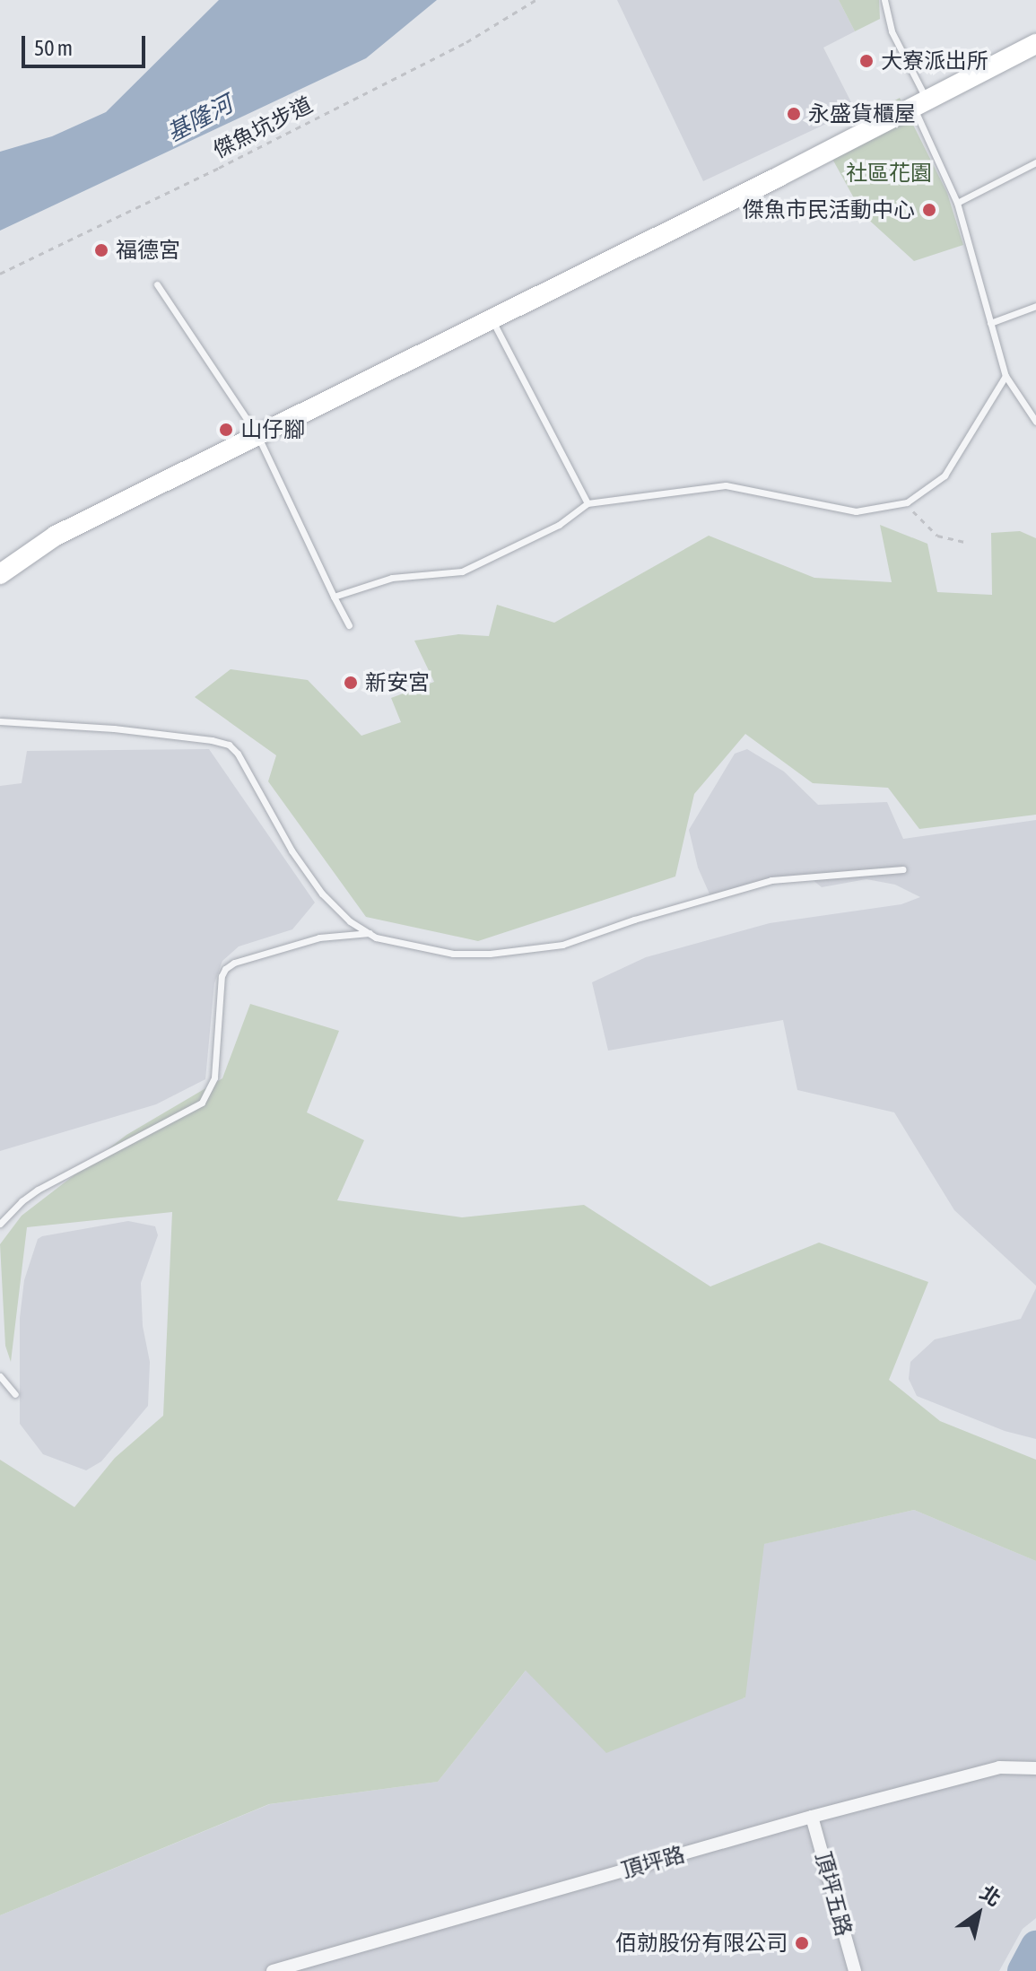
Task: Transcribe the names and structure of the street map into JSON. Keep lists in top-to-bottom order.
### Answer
{
  "streets": {
    "street": ["頂坪路", "頂坪五路"],
    "path": ["傑魚坑步道"]
  },
  "crossings": [
    ["頂坪路", "頂坪五路"]
  ],
  "water": ["基隆河"],
  "parks": ["社區花園"],
  "places": [
    "大寮派出所",
    "永盛貨櫃屋",
    "傑魚市民活動中心",
    "福德宮",
    "山仔腳",
    "新安宮",
    "佰勍股份有限公司"
  ],
  "scale_bar": "50 m",
  "north": "top right"
}
